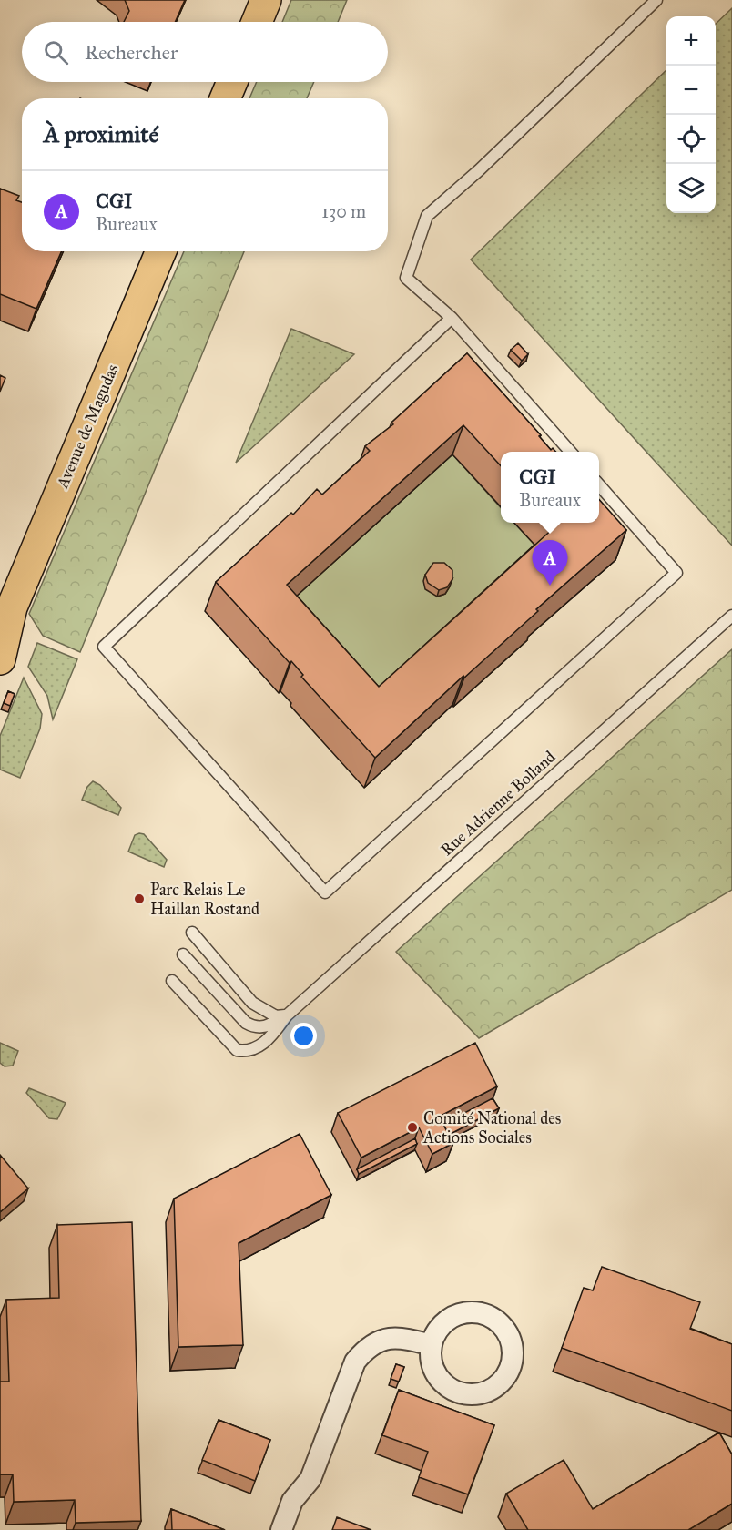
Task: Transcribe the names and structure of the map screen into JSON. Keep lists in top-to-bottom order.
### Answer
{
  "streets": {
    "main road": ["Avenue de Magudas"],
    "lane": ["Rue Adrienne Bolland"]
  },
  "places": ["Parc Relais Le Haillan Rostand", "Comité National des Actions Sociales"],
  "page": {
    "map_buttons": ["+", "−"],
    "search": "Rechercher",
    "heading": "À proximité",
    "list": [
      {
        "mark": "A",
        "name": "CGI",
        "note": "Bureaux",
        "value": "130 m"
      }
    ],
    "popup": ["CGI", "Bureaux"],
    "pins": "A"
  }
}
